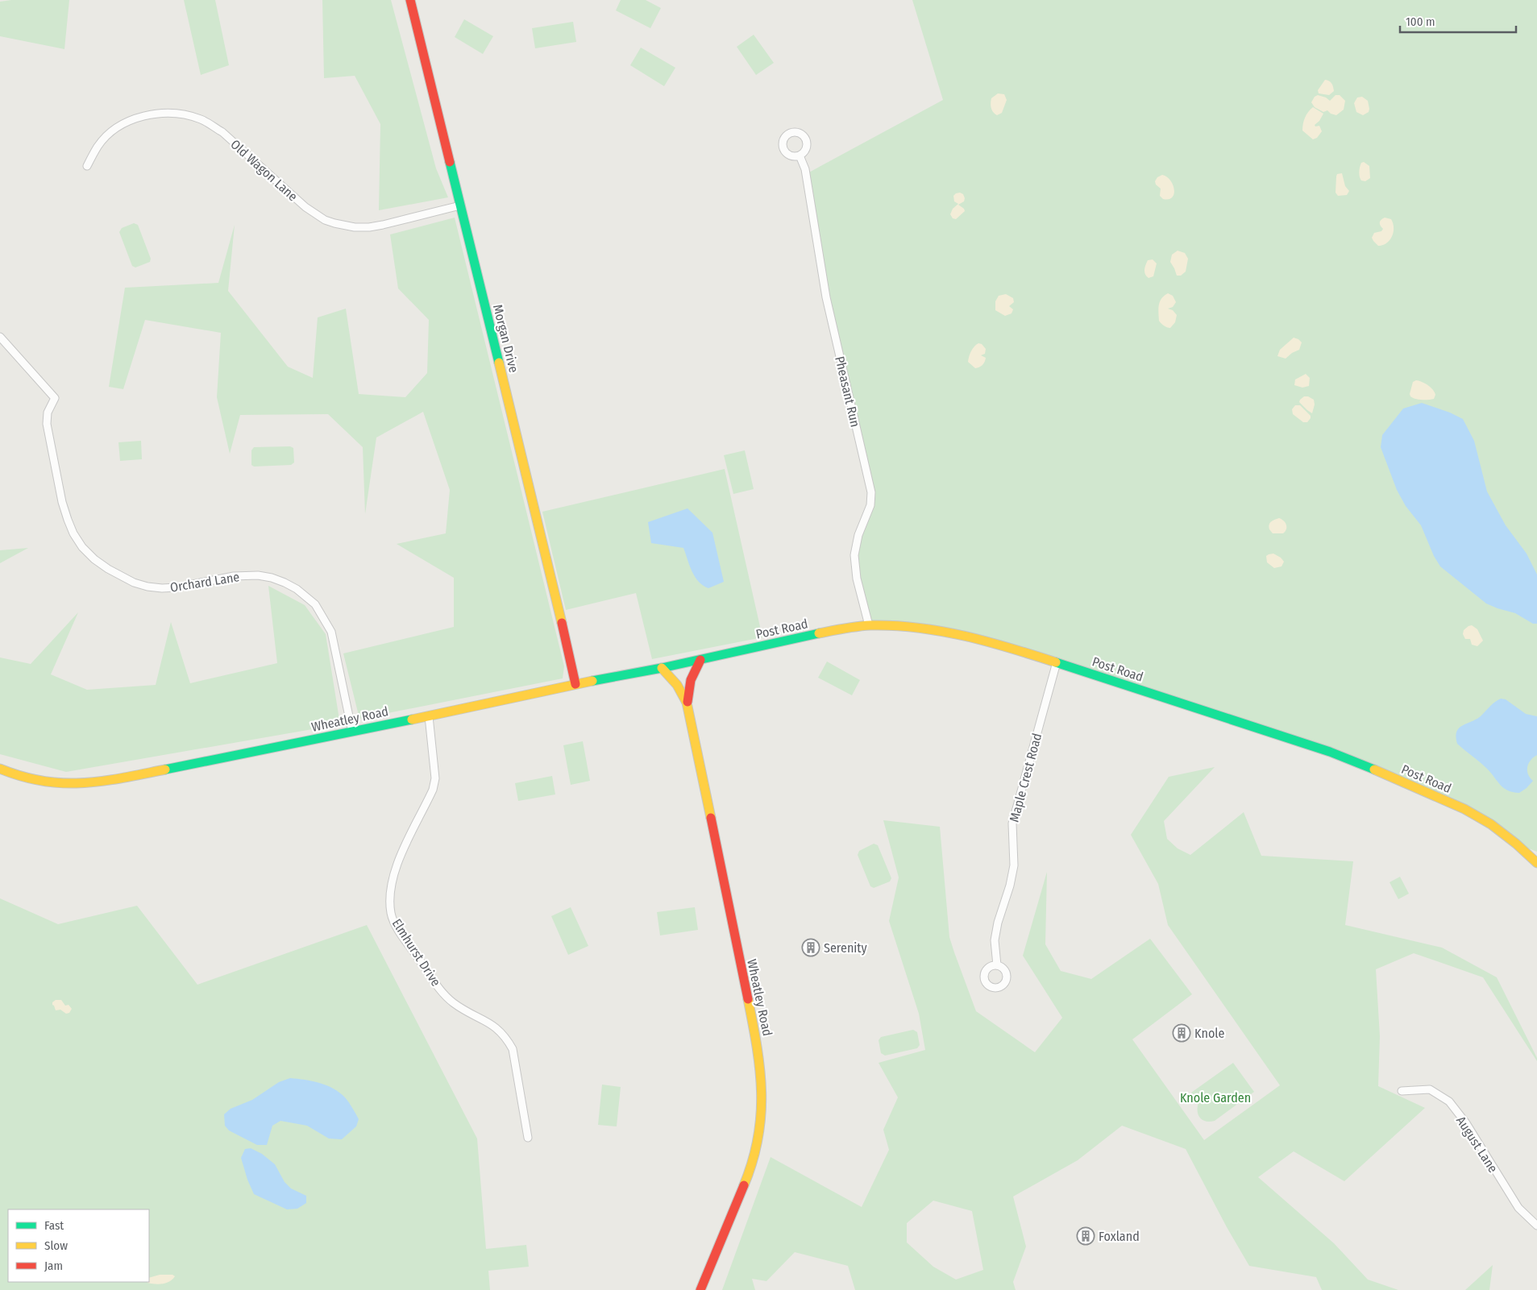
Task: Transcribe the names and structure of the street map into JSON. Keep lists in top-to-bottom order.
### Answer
{
  "streets": {
    "main road": ["Morgan Drive", "Post Road", "Wheatley Road"],
    "street": [
      "Old Wagon Lane",
      "Pheasant Run",
      "Orchard Lane",
      "Maple Crest Road",
      "Elmhurst Drive",
      "August Lane"
    ]
  },
  "crossings": [
    ["Old Wagon Lane", "Morgan Drive"],
    ["Morgan Drive", "Wheatley Road"],
    ["Pheasant Run", "Post Road"],
    ["Orchard Lane", "Wheatley Road"],
    ["Post Road", "Wheatley Road"],
    ["Post Road", "Maple Crest Road"],
    ["Wheatley Road", "Elmhurst Drive"]
  ],
  "parks": ["Knole Garden"],
  "places": {
    "building": ["Serenity", "Knole", "Foxland"]
  },
  "legend": ["Fast", "Slow", "Jam"],
  "scale_bar": "100 m"
}
